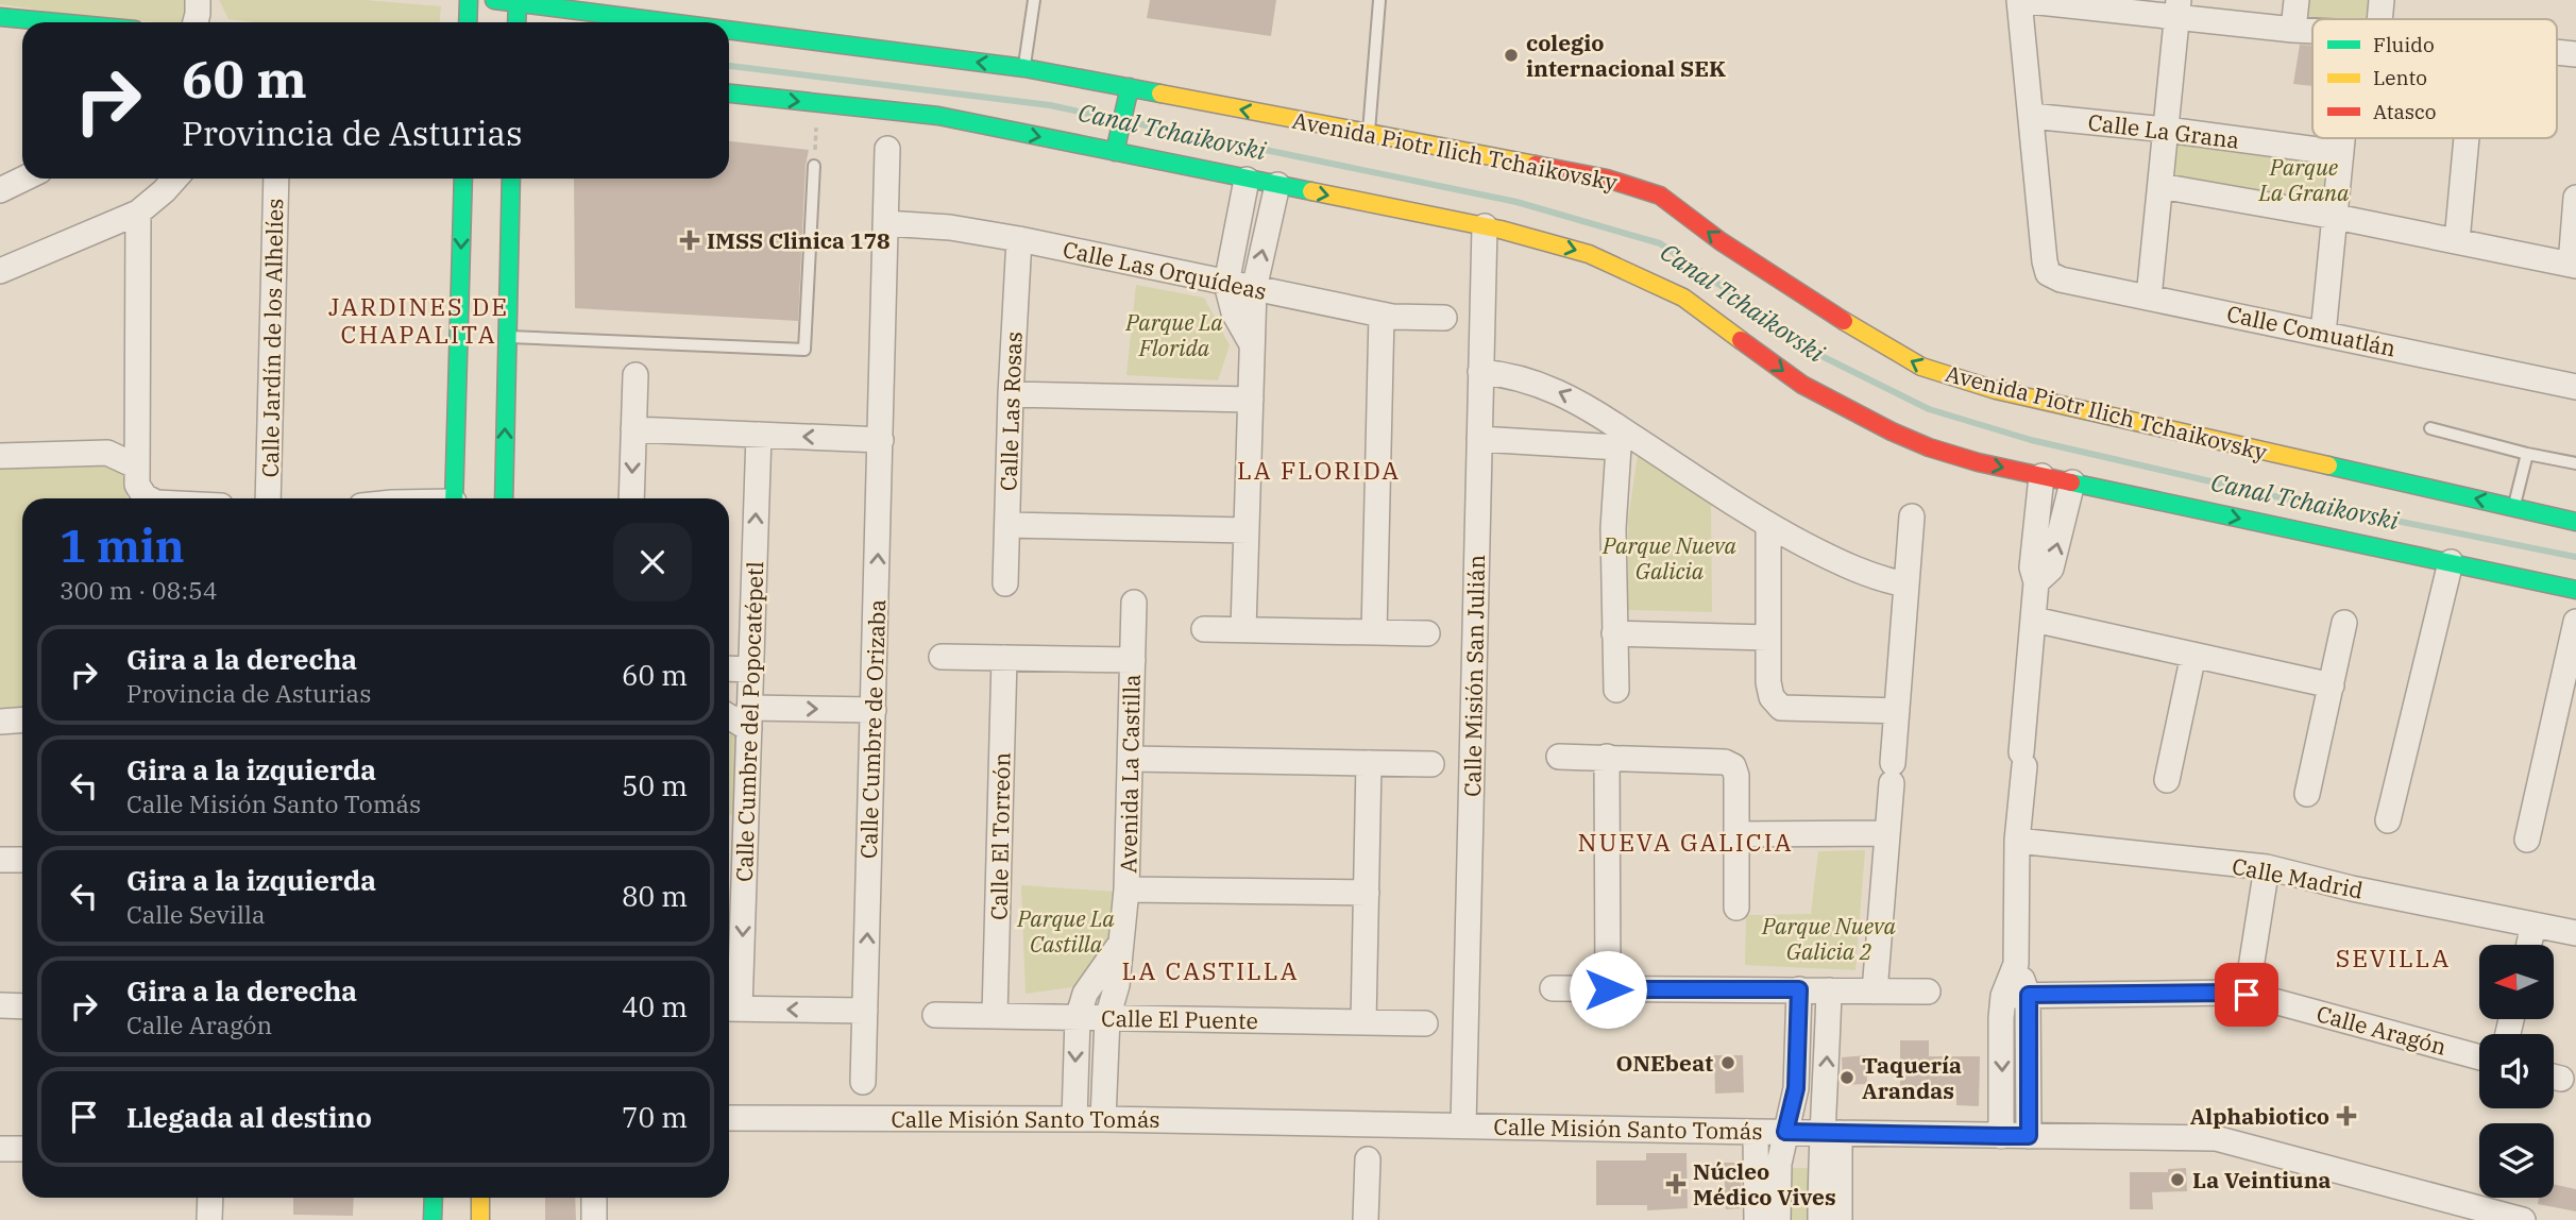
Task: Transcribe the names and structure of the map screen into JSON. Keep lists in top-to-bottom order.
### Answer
{
  "streets": {
    "street": [
      "Calle La Grana",
      "Avenida Piotr Ilich Tchaikovsky",
      "Calle Las Orquídeas",
      "Calle Comuatlán",
      "Calle Jardín de los Alhelíes",
      "Calle Las Rosas",
      "Calle Misión San Julián",
      "Calle Cumbre del Popocatépetl",
      "Calle Cumbre de Orizaba",
      "Avenida La Castilla",
      "Calle El Torreón",
      "Calle Madrid",
      "Calle El Puente",
      "Calle Aragón",
      "Calle Misión Santo Tomás"
    ]
  },
  "crossings": [
    ["Calle La Grana", "Calle Comuatlán"],
    ["Calle Las Orquídeas", "Calle Las Rosas"],
    ["Calle Las Orquídeas", "Calle Cumbre de Orizaba"],
    ["Calle Misión San Julián", "Calle Misión Santo Tomás"],
    ["Avenida La Castilla", "Calle El Puente"],
    ["Avenida La Castilla", "Calle Misión Santo Tomás"],
    ["Calle El Torreón", "Calle El Puente"]
  ],
  "one_way": ["Calle Cumbre de Orizaba"],
  "districts": [
    "JARDINES DE CHAPALITA",
    "LA FLORIDA",
    "NUEVA GALICIA",
    "SEVILLA",
    "LA CASTILLA"
  ],
  "water": ["Canal Tchaikovski"],
  "parks": [
    "Parque La Grana",
    "Parque La Florida",
    "Parque Nueva Galicia",
    "Parque La Castilla",
    "Parque Nueva Galicia 2"
  ],
  "places": {
    "other": [
      "colegio internacional SEK",
      "ONEbeat",
      "Taquería Arandas",
      "La Veintiuna"
    ],
    "health": ["IMSS Clinica 178", "Alphabiotico", "Núcleo Médico Vives"]
  },
  "legend": ["Fluido", "Lento", "Atasco"],
  "north": "left",
  "page": {
    "turn": ["60 m", "Provincia de Asturias"],
    "heading": ["1 min", "300 m · 08:54"],
    "list": [
      {
        "name": "Gira a la derecha",
        "note": "Provincia de Asturias",
        "value": "60 m"
      },
      {
        "name": "Gira a la izquierda",
        "note": "Calle Misión Santo Tomás",
        "value": "50 m"
      },
      {
        "name": "Gira a la izquierda",
        "note": "Calle Sevilla",
        "value": "80 m"
      },
      {
        "name": "Gira a la derecha",
        "note": "Calle Aragón",
        "value": "40 m"
      },
      {
        "name": "Llegada al destino",
        "value": "70 m"
      }
    ]
  }
}
